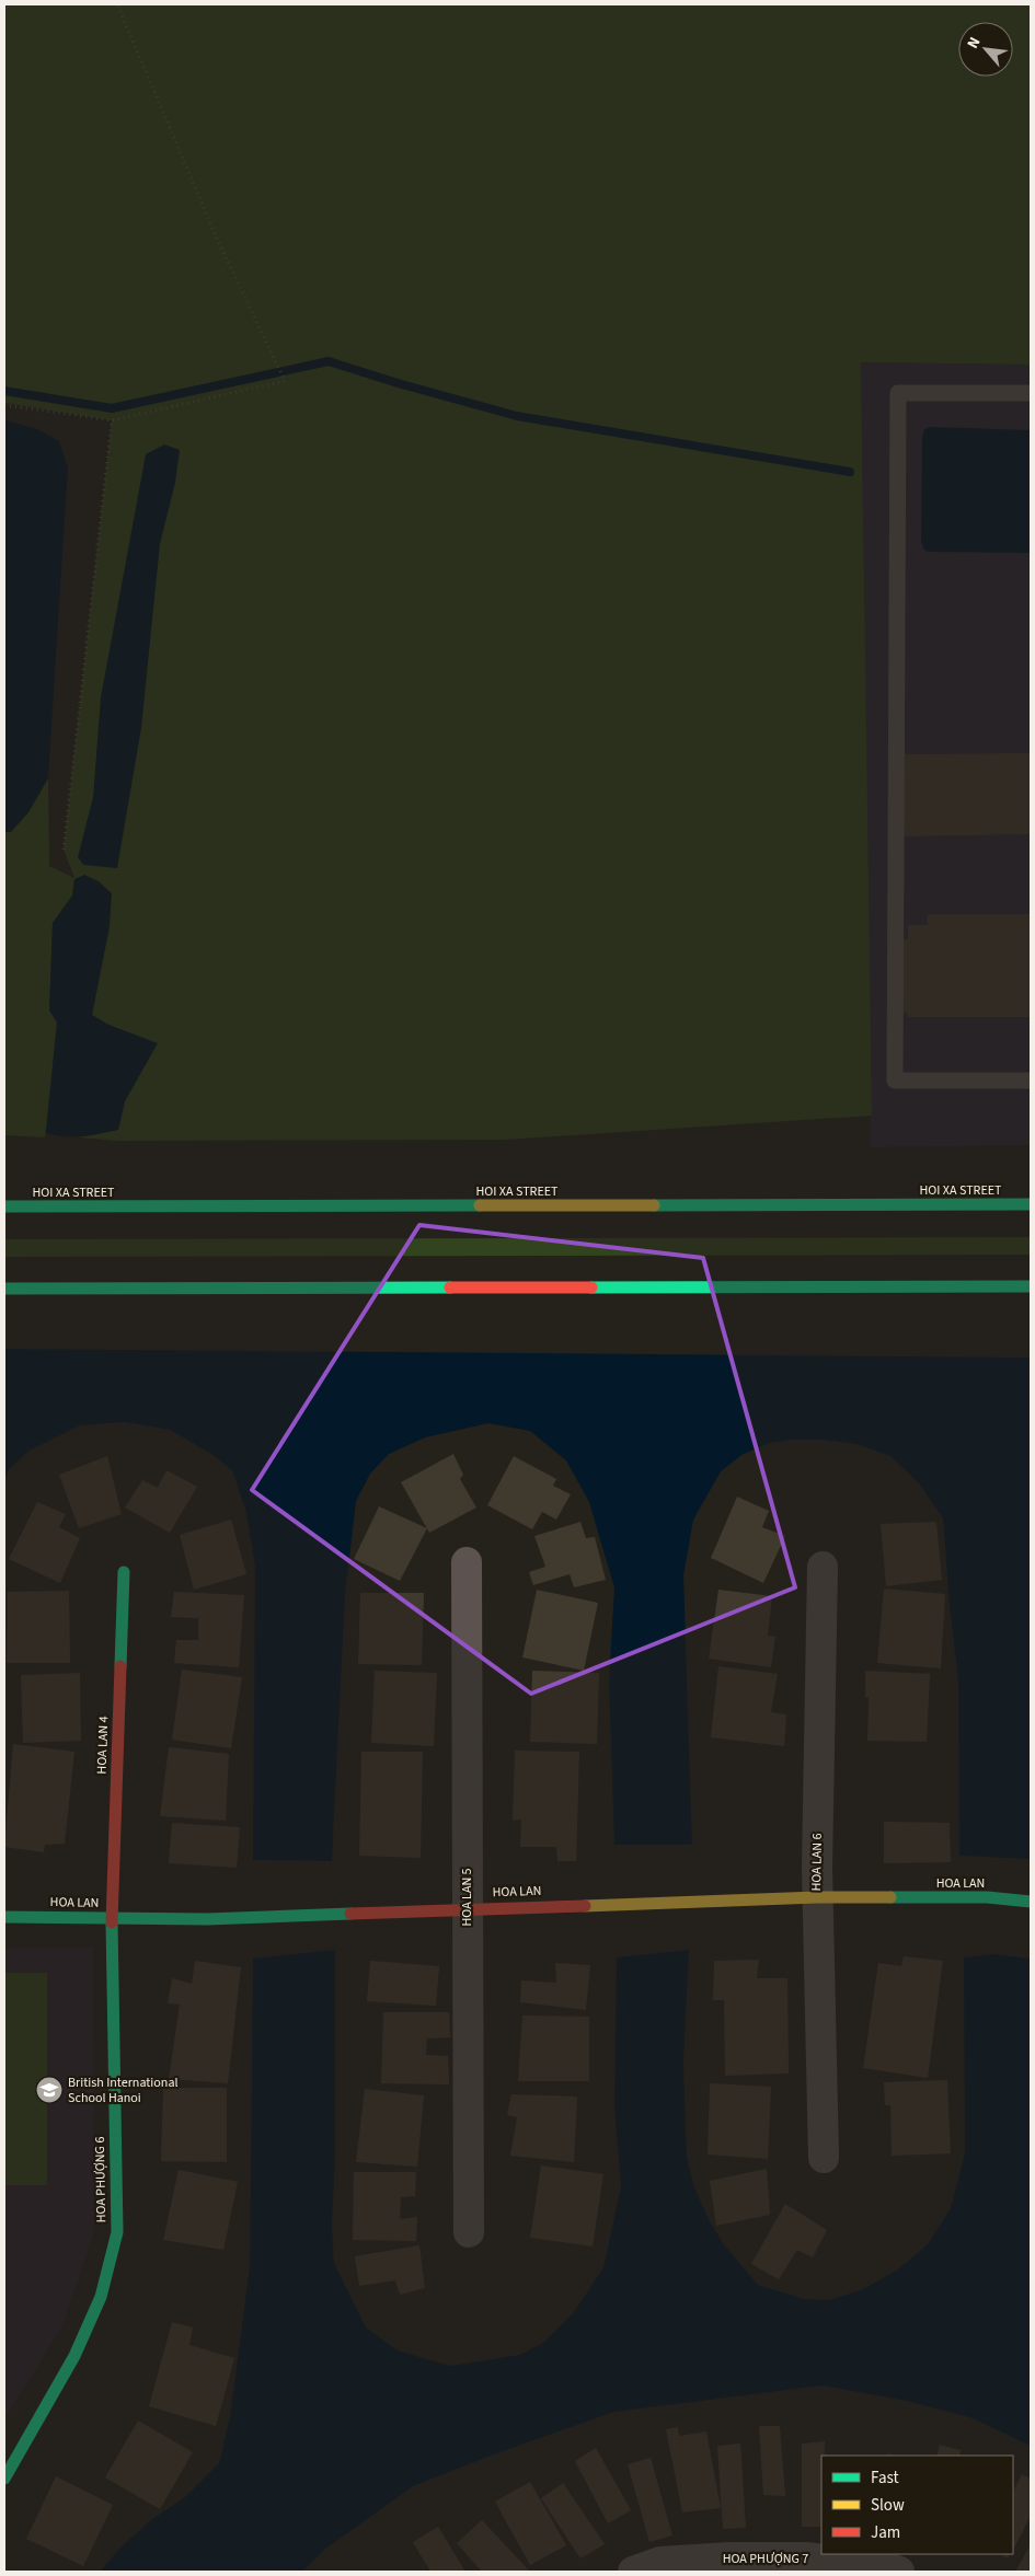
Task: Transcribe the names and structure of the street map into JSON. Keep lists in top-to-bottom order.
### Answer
{
  "streets": {
    "main road": [
      "HOI XA STREET",
      "HOA LAN 4",
      "HOA LAN",
      "HOA PHƯỢNG 6"
    ],
    "street": ["HOA LAN 6", "HOA LAN 5", "HOA PHƯỢNG 7"]
  },
  "crossings": [
    ["HOA LAN 4", "HOA LAN"],
    ["HOA LAN 4", "HOA PHƯỢNG 6"],
    ["HOA LAN 6", "HOA LAN"],
    ["HOA LAN", "HOA LAN 5"],
    ["HOA LAN", "HOA PHƯỢNG 6"]
  ],
  "places": {
    "school or university": ["British International School Hanoi"]
  },
  "legend": ["Fast", "Slow", "Jam"],
  "north": "top left"
}
